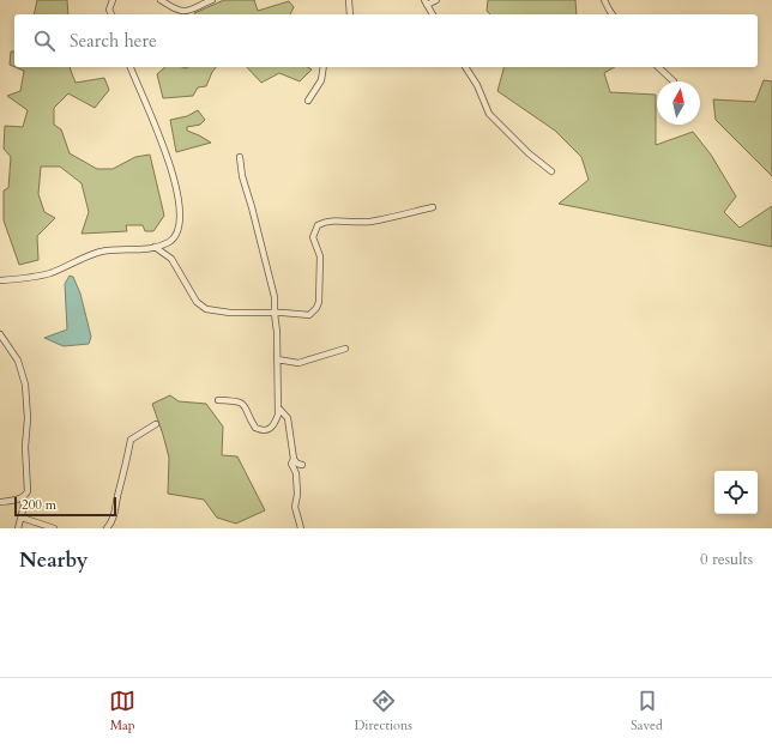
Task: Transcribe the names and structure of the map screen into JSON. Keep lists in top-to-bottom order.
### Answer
{
  "scale_bar": "200 m",
  "north": "top",
  "page": {
    "search": "Search here",
    "scale": "200 m",
    "heading": ["Nearby", "0 results"],
    "nav": ["Map", "Directions", "Saved"]
  }
}
